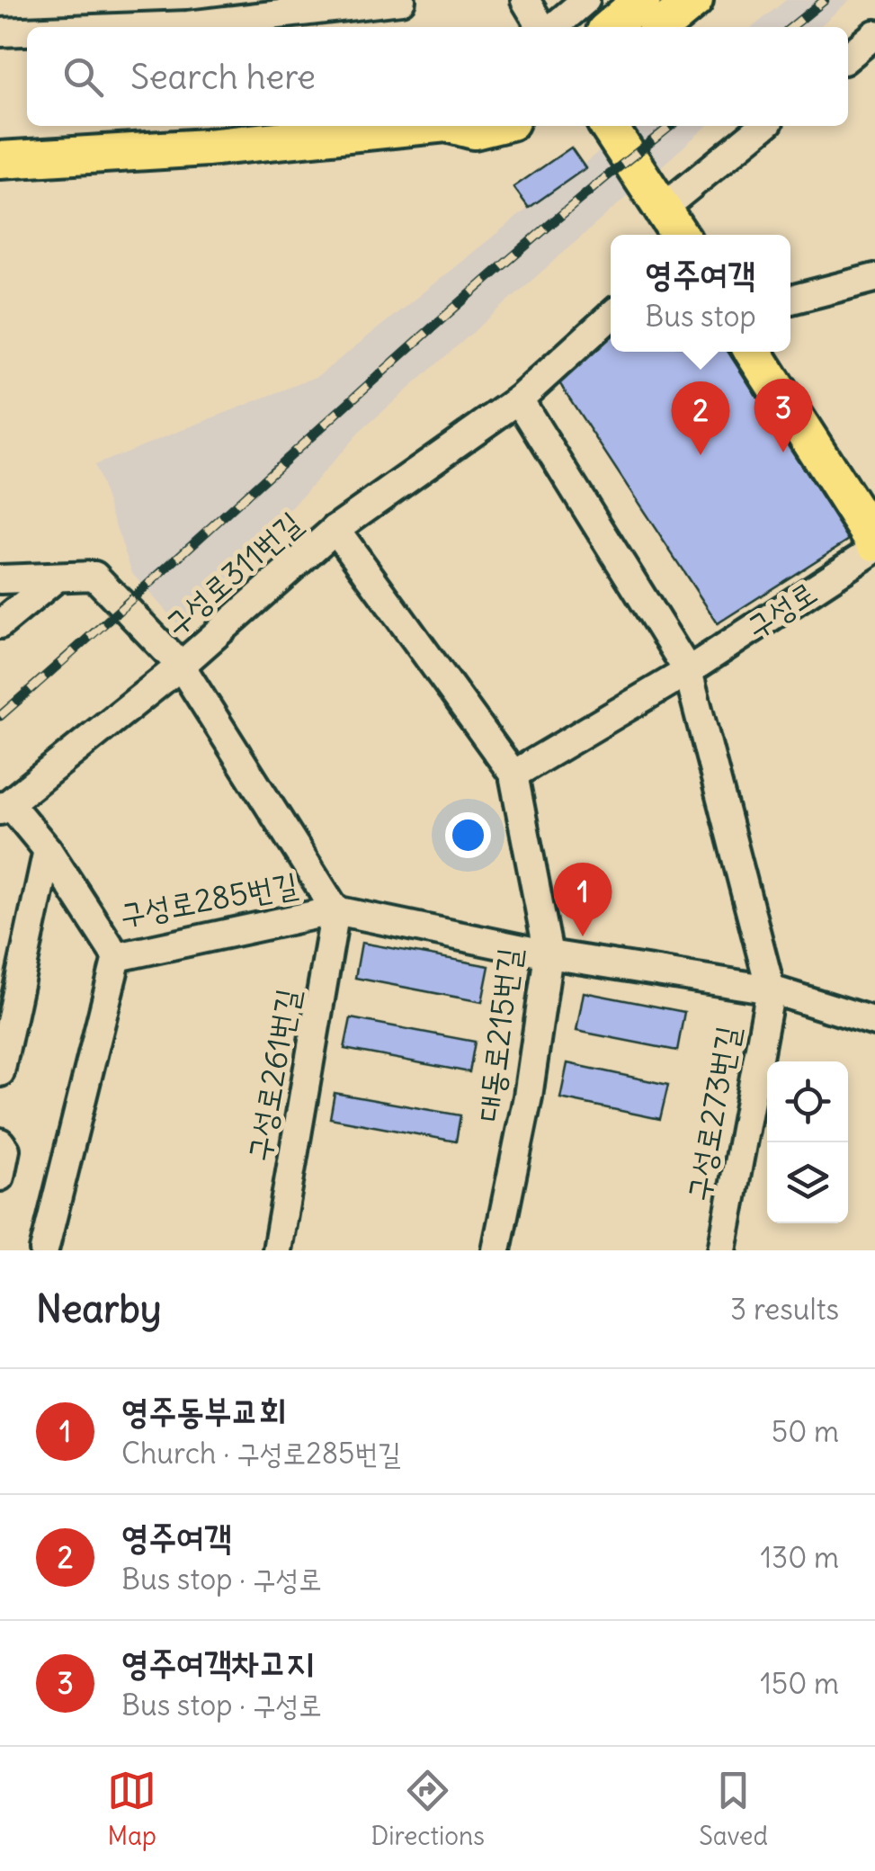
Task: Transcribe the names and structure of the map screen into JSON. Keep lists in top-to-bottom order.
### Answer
{
  "streets": {
    "main road": ["구성로"],
    "street": [
      "구성로311번길",
      "구성로285번길",
      "대동로215번길",
      "구성로261번길",
      "구성로273번길"
    ]
  },
  "crossings": [
    ["구성로311번길", "구성로285번길"],
    ["구성로311번길", "대동로215번길"],
    ["구성로285번길", "대동로215번길"],
    ["구성로285번길", "구성로261번길"],
    ["구성로285번길", "구성로273번길"]
  ],
  "page": {
    "search": "Search here",
    "popup": ["영주여객", "Bus stop"],
    "pins": ["3", "2", "1"],
    "heading": ["Nearby", "3 results"],
    "list": [
      {
        "mark": "1",
        "name": "영주동부교회",
        "note": "Church · 구성로285번길",
        "value": "50 m"
      },
      {
        "mark": "2",
        "name": "영주여객",
        "note": "Bus stop · 구성로",
        "value": "130 m"
      },
      {
        "mark": "3",
        "name": "영주여객차고지",
        "note": "Bus stop · 구성로",
        "value": "150 m"
      }
    ],
    "nav": ["Map", "Directions", "Saved"]
  }
}
